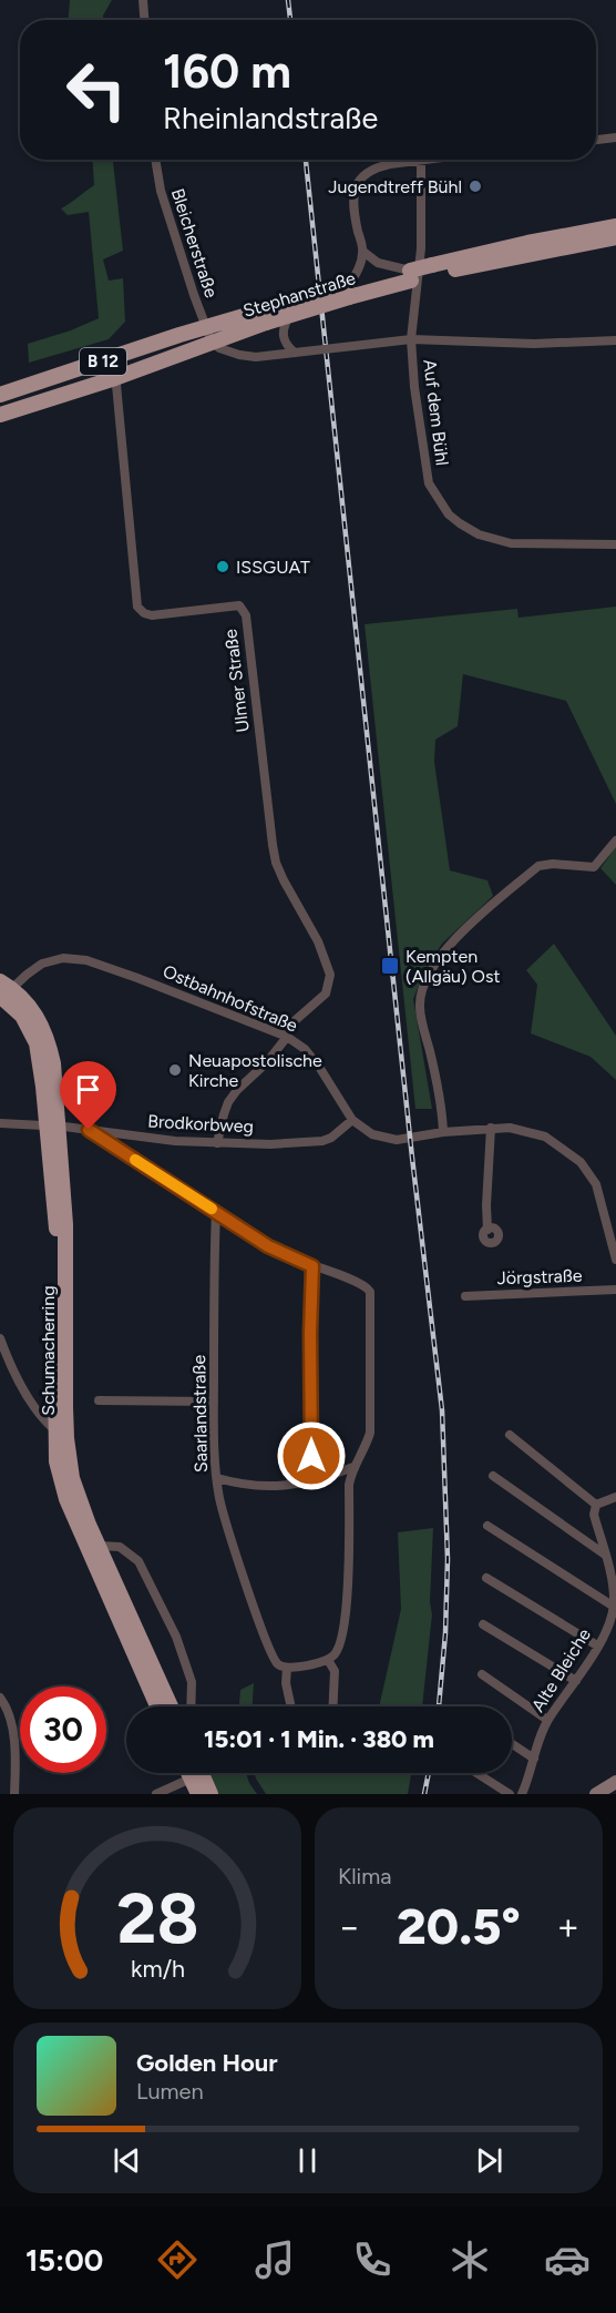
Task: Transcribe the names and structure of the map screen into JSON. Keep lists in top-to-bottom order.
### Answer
{
  "streets": {
    "main road": ["Stephanstraße", "B 12", "Schumacherring"],
    "street": [
      "Bleicherstraße",
      "Auf dem Bühl",
      "Ulmer Straße",
      "Ostbahnhofstraße",
      "Brodkorbweg",
      "Jörgstraße",
      "Saarlandstraße",
      "Alte Bleiche"
    ]
  },
  "crossings": [
    ["Bleicherstraße", "Stephanstraße"],
    ["Stephanstraße", "Ulmer Straße"],
    ["Ulmer Straße", "Ostbahnhofstraße"],
    ["Ostbahnhofstraße", "Brodkorbweg"],
    ["Ostbahnhofstraße", "Schumacherring"],
    ["Brodkorbweg", "Schumacherring"]
  ],
  "places": {
    "other": ["Jugendtreff Bühl", "ISSGUAT", "Neuapostolische Kirche"],
    "transit": ["Kempten (Allgäu) Ost"]
  },
  "page": {
    "turn": ["160 m", "Rheinlandstraße"],
    "limit": "30",
    "trip": "15:01 · 1 Min. · 380 m",
    "tile": "Klima",
    "heat": ["−", "20.5°", "+"],
    "song": ["Golden Hour", "Lumen"],
    "tabs": "15:00",
    "gauge": ["28", "km/h"]
  }
}
